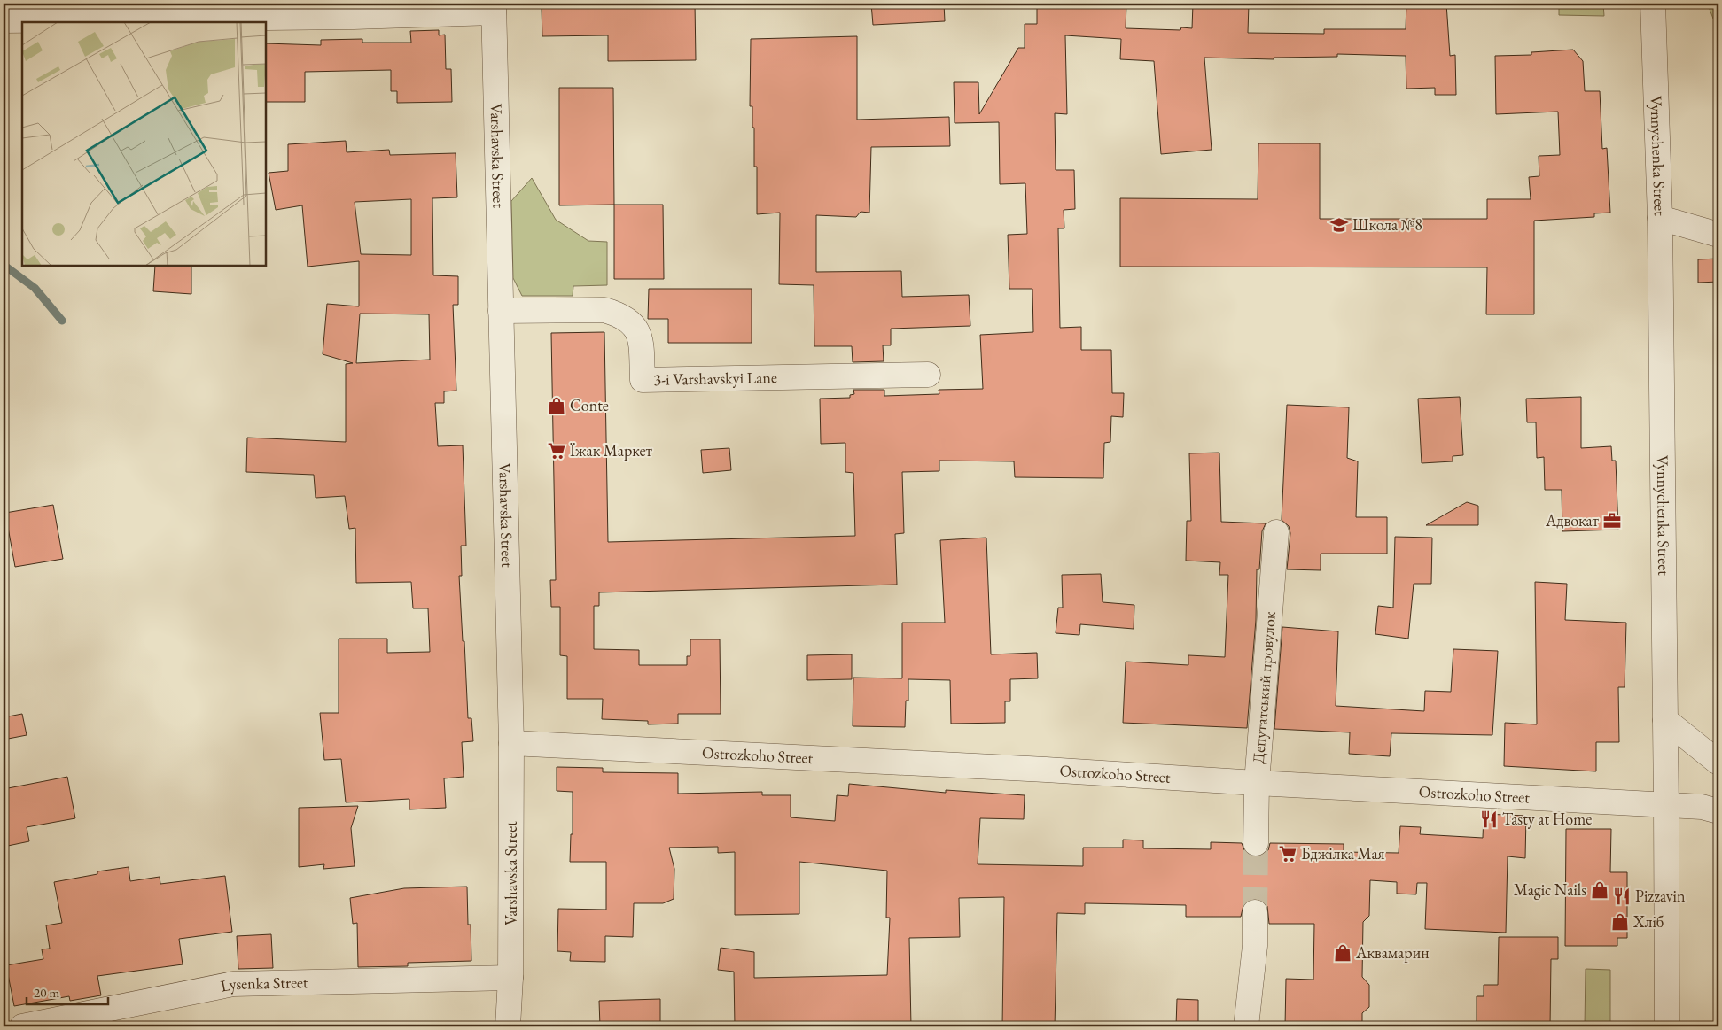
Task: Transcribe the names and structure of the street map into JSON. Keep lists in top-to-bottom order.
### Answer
{
  "streets": {
    "street": [
      "Vynnychenka Street",
      "Varshavska Street",
      "3-i Varshavskyi Lane",
      "Депутатський провулок",
      "Ostrozkoho Street",
      "Lysenka Street"
    ]
  },
  "crossings": [
    ["Vynnychenka Street", "Ostrozkoho Street"],
    ["Varshavska Street", "3-i Varshavskyi Lane"],
    ["Varshavska Street", "Ostrozkoho Street"],
    ["Varshavska Street", "Lysenka Street"],
    ["Депутатський провулок", "Ostrozkoho Street"]
  ],
  "places": {
    "school or university": ["Школа №8"],
    "shop": [
      "Conte",
      "Magic Nails",
      "Хліб",
      "Аквамарин"
    ],
    "supermarket": ["Їжак Маркет", "Бджілка Мая"],
    "office": ["Адвокат"],
    "restaurant": ["Tasty at Home", "Pizzavin"]
  },
  "scale_bar": "20 m"
}
